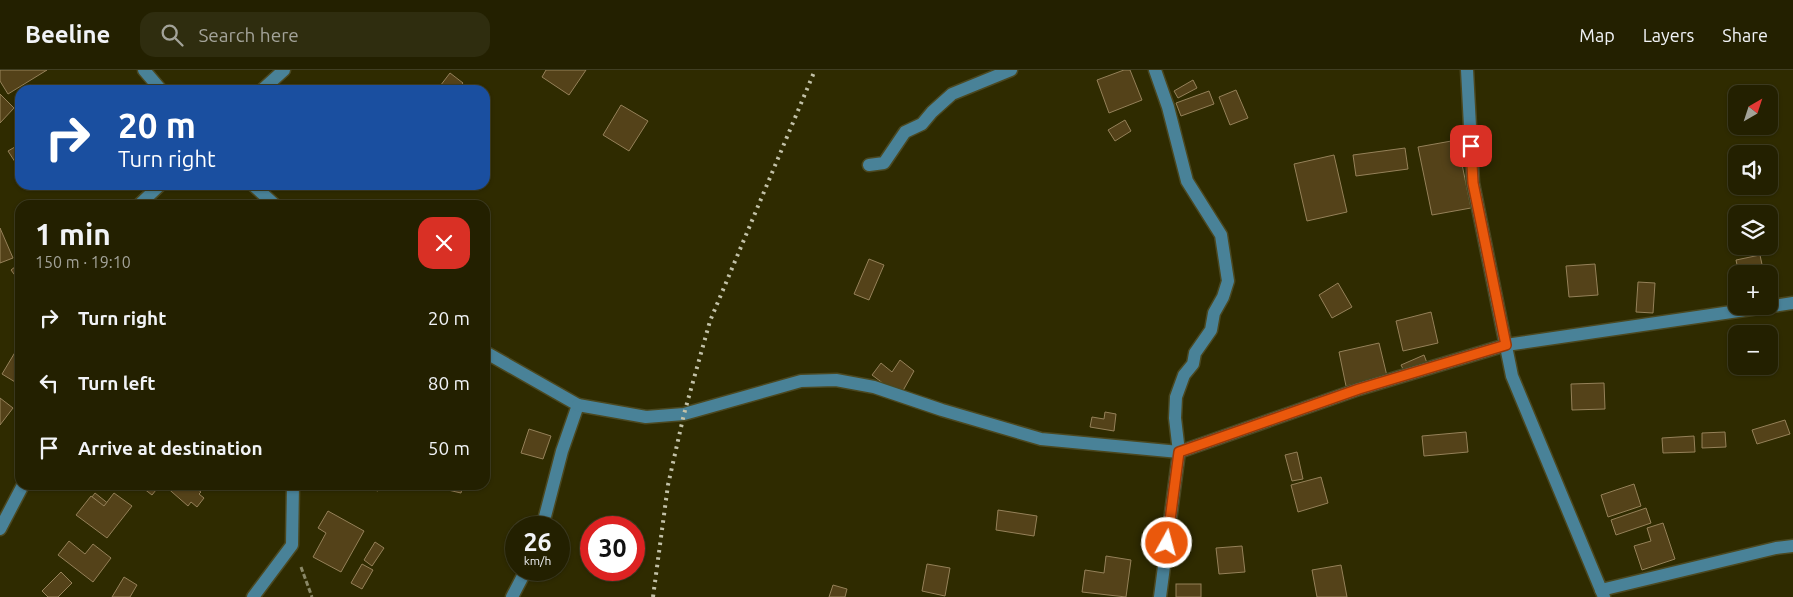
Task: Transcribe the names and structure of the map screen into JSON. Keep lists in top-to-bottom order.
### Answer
{
  "north": "top right",
  "page": {
    "header": "Beeline",
    "search": "Search here",
    "nav": ["Map", "Layers", "Share"],
    "map_buttons": ["+", "−"],
    "turn": ["20 m", "Turn right"],
    "heading": ["1 min", "150 m · 19:10"],
    "list": [
      {
        "name": "Turn right",
        "value": "20 m"
      },
      {
        "name": "Turn left",
        "value": "80 m"
      },
      {
        "name": "Arrive at destination",
        "value": "50 m"
      }
    ],
    "speed": "26 km/h",
    "limit": "30"
  }
}
